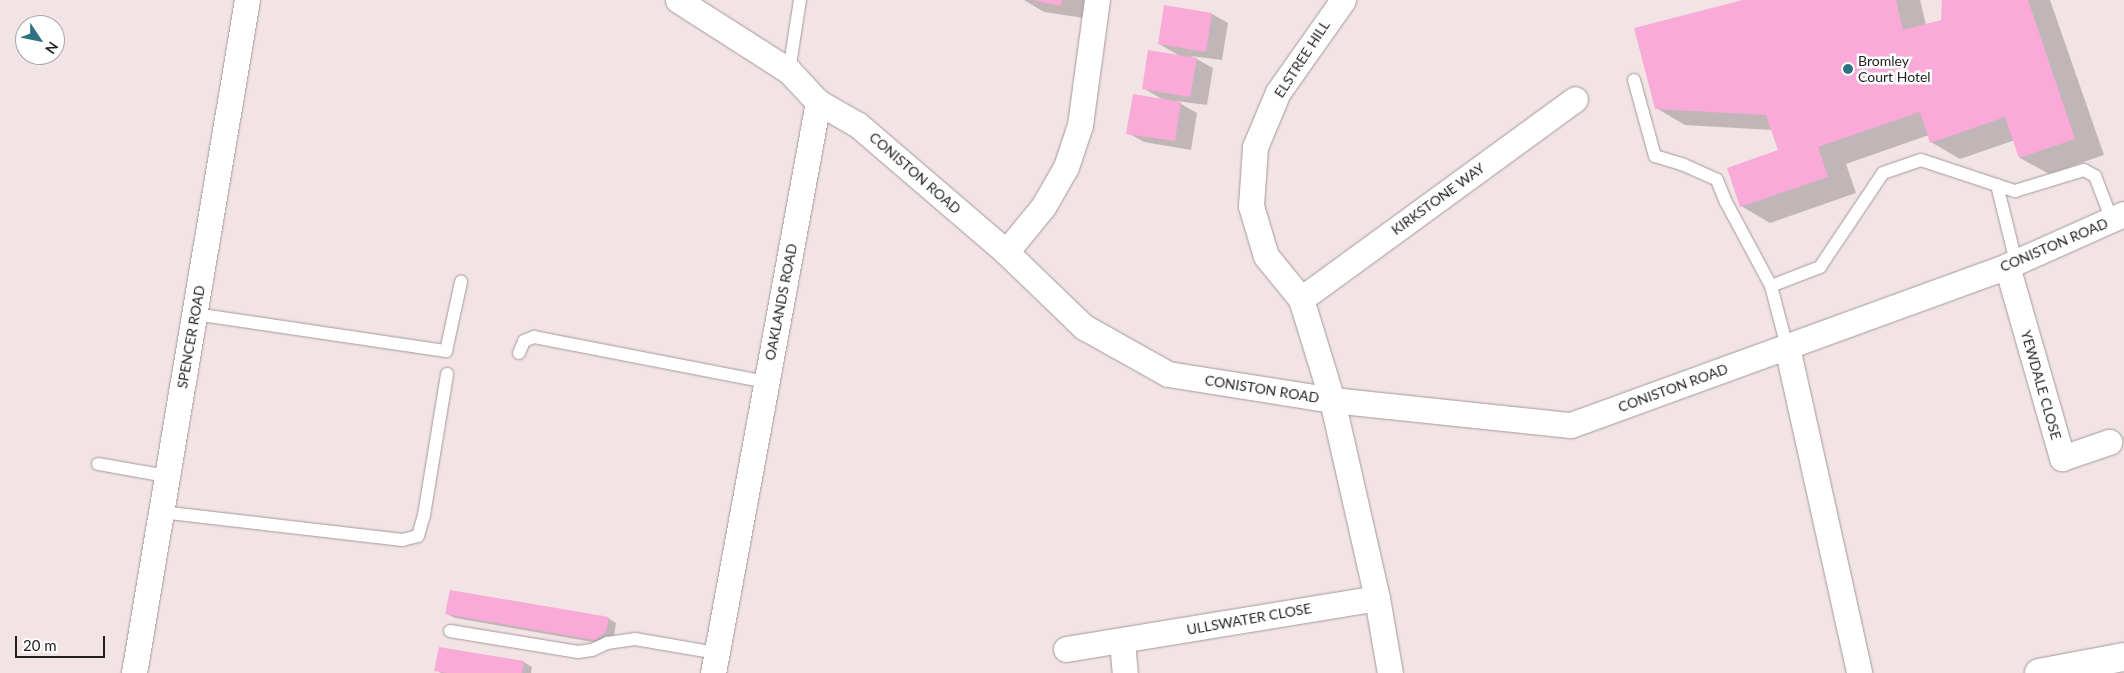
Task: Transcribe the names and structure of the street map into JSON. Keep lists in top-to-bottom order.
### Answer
{
  "streets": {
    "street": [
      "ELSTREE HILL",
      "CONISTON ROAD",
      "KIRKSTONE WAY",
      "OAKLANDS ROAD",
      "SPENCER ROAD",
      "YEWDALE CLOSE",
      "ULLSWATER CLOSE"
    ]
  },
  "crossings": [
    ["ELSTREE HILL", "CONISTON ROAD"],
    ["ELSTREE HILL", "KIRKSTONE WAY"],
    ["CONISTON ROAD", "OAKLANDS ROAD"],
    ["CONISTON ROAD", "YEWDALE CLOSE"]
  ],
  "places": ["Bromley Court Hotel"],
  "scale_bar": "20 m",
  "north": "bottom right"
}
